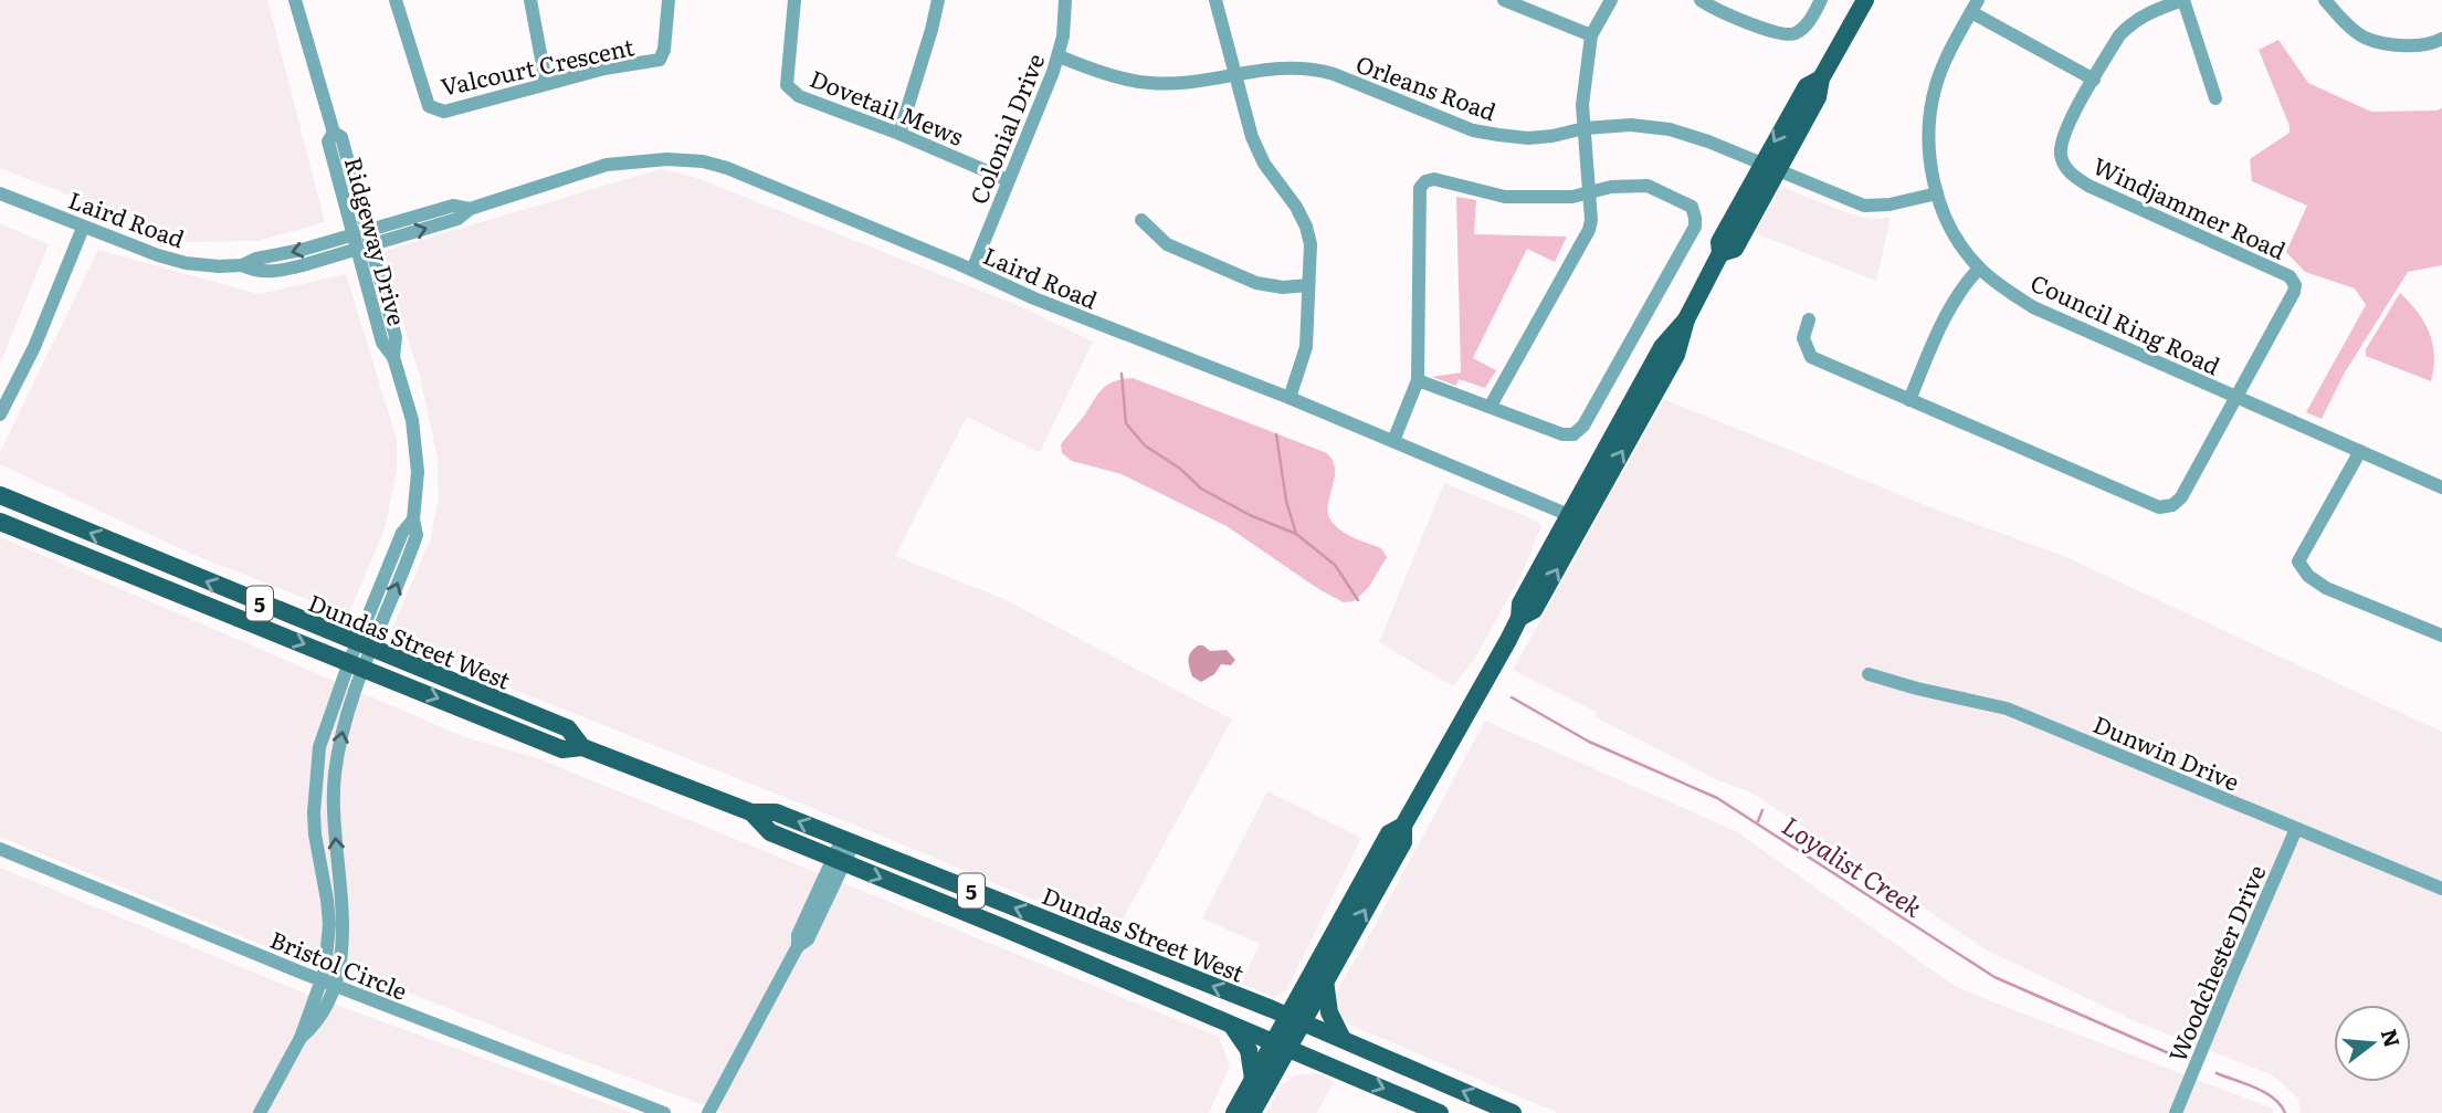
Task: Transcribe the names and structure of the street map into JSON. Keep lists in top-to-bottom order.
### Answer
{
  "streets": {
    "main road": ["5", "Dundas Street West"],
    "street": [
      "Valcourt Crescent",
      "Orleans Road",
      "Dovetail Mews",
      "Colonial Drive",
      "Windjammer Road",
      "Laird Road",
      "Ridgeway Drive",
      "Council Ring Road",
      "Dunwin Drive",
      "Woodchester Drive",
      "Bristol Circle"
    ]
  },
  "crossings": [
    ["Orleans Road", "Colonial Drive"],
    ["Orleans Road", "Council Ring Road"],
    ["Dovetail Mews", "Colonial Drive"],
    ["Colonial Drive", "Laird Road"],
    ["Windjammer Road", "Council Ring Road"],
    ["Laird Road", "Ridgeway Drive"],
    ["Ridgeway Drive", "Dundas Street West"],
    ["Dunwin Drive", "Woodchester Drive"]
  ],
  "water": ["Loyalist Creek"],
  "north": "right"
}
